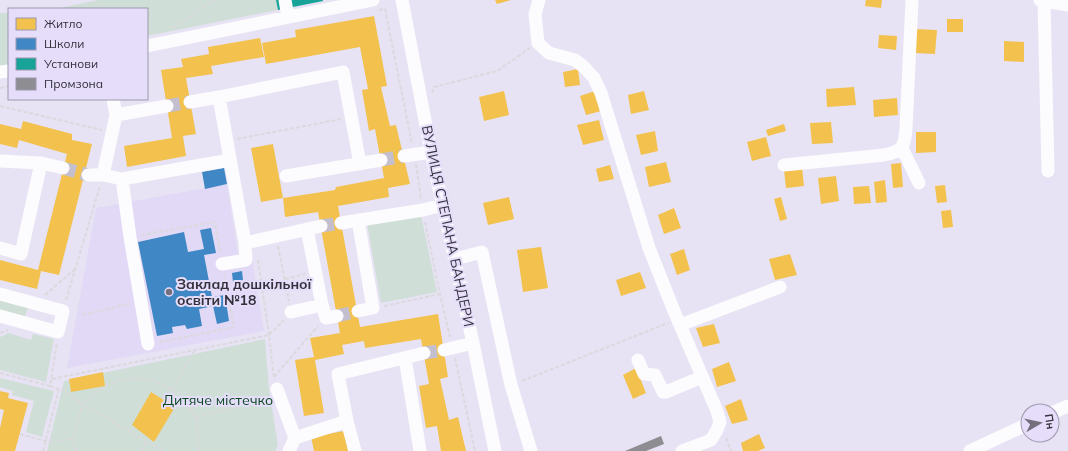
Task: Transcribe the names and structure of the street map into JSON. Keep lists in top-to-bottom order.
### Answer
{
  "streets": {
    "street": ["ВУЛИЦЯ СТЕПАНА БАНДЕРИ"]
  },
  "parks": ["Дитяче містечко"],
  "places": ["Заклад дошкільної освіти №18"],
  "legend": [
    "Житло",
    "Школи",
    "Установи",
    "Промзона"
  ],
  "north": "right"
}
